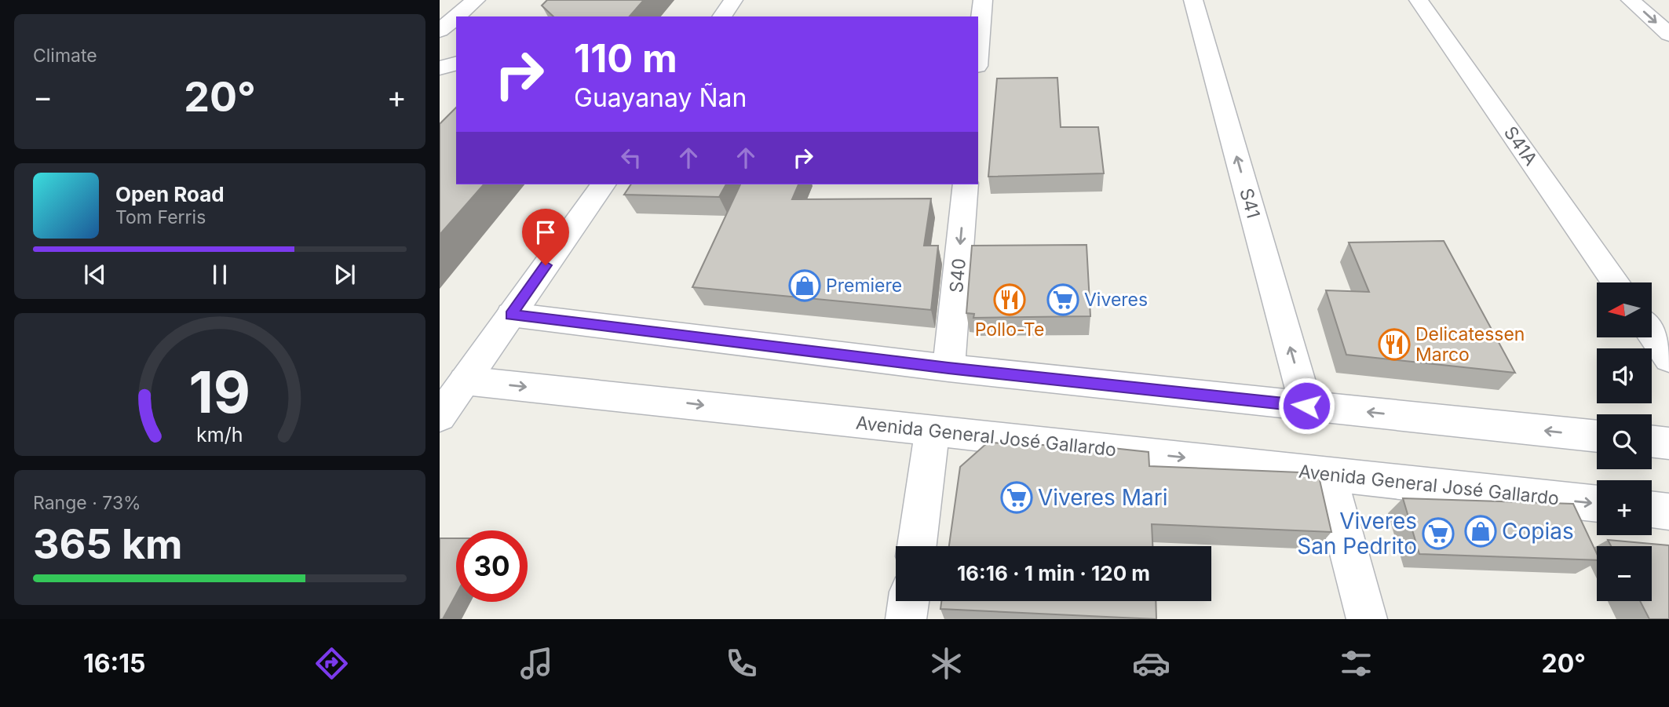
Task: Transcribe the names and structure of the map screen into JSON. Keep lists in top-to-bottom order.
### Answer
{
  "streets": {
    "street": [
      "S41A",
      "S41",
      "S40",
      "Avenida General José Gallardo"
    ]
  },
  "one_way": ["S41", "S40"],
  "places": {
    "shop": ["Premiere", "Copias"],
    "restaurant": ["Pollo-Te", "Delicatessen Marco"],
    "supermarket": ["Viveres", "Viveres Mari", "Viveres San Pedrito"]
  },
  "north": "left",
  "page": {
    "tile": [
      "Climate",
      ["Range · 73%", "365 km"]
    ],
    "turn": ["110 m", "Guayanay Ñan"],
    "heat": ["−", "20°", "+"],
    "song": ["Open Road", "Tom Ferris"],
    "map_buttons": ["+", "−"],
    "limit": "30",
    "trip": "16:16 · 1 min · 120 m",
    "tabs": ["16:15", "20°"],
    "gauge": ["19", "km/h"]
  }
}
